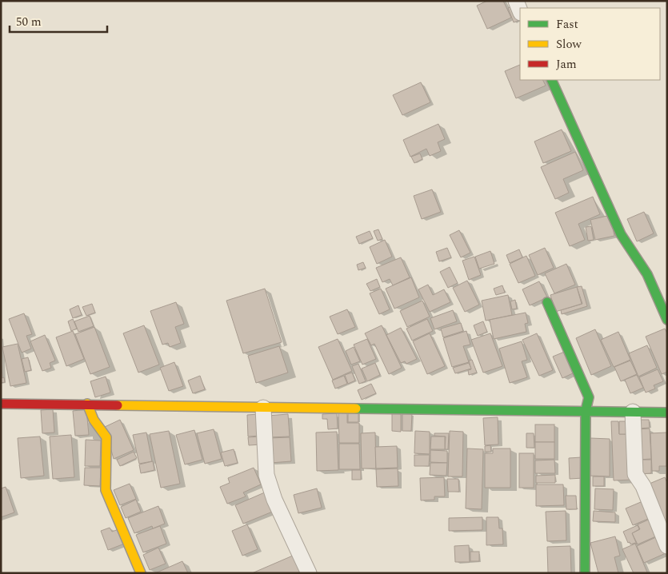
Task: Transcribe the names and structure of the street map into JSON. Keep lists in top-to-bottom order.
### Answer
{
  "legend": ["Fast", "Slow", "Jam"],
  "scale_bar": "50 m"
}
